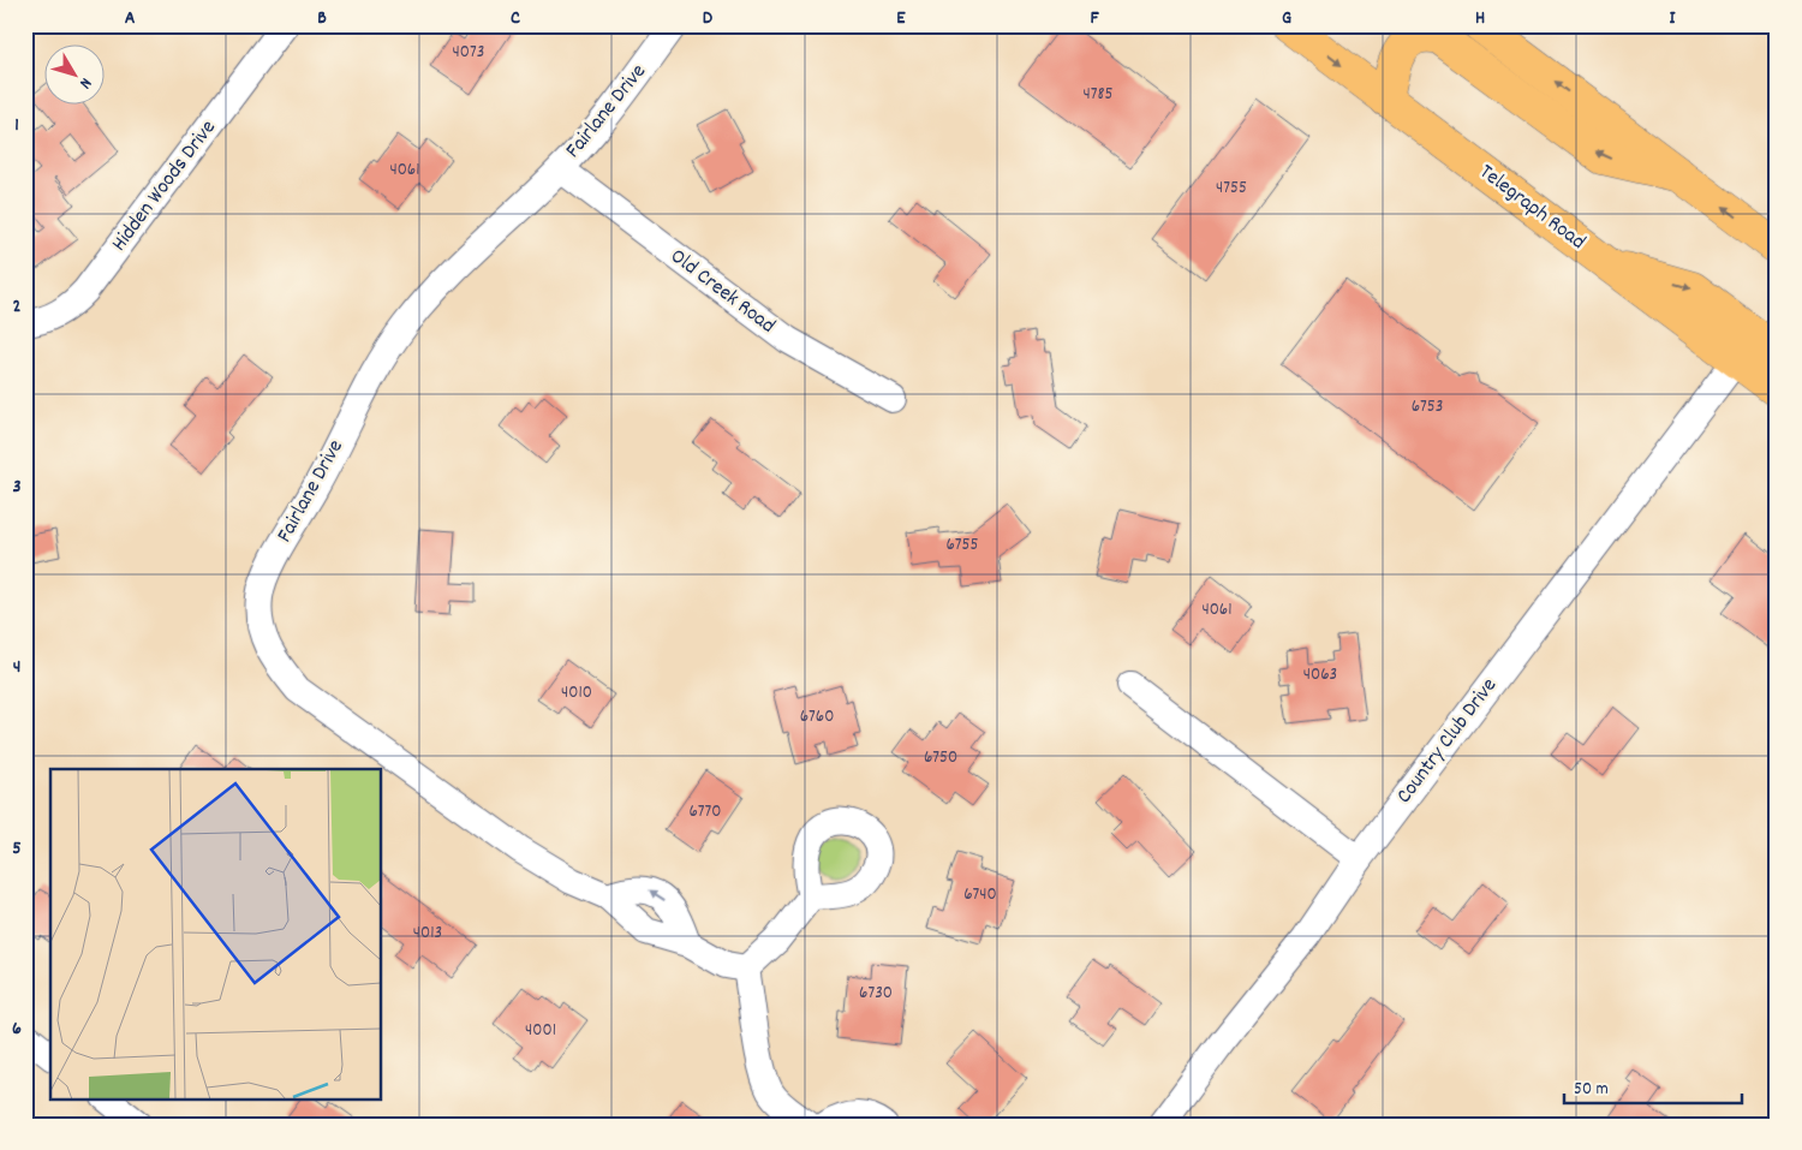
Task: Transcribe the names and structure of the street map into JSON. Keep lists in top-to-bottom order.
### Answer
{
  "streets": {
    "highway": ["Telegraph Road"],
    "street": [
      "Fairlane Drive",
      "Hidden Woods Drive",
      "Old Creek Road",
      "Country Club Drive"
    ]
  },
  "crossings": [
    ["Fairlane Drive", "Old Creek Road"],
    ["Telegraph Road", "Country Club Drive"]
  ],
  "house_numbers": [
    "4073",
    "4785",
    "4061",
    "4755",
    "6753",
    "6755",
    "4061",
    "4063",
    "4010",
    "6760",
    "6750",
    "6770",
    "6740",
    "4013",
    "6730",
    "4001"
  ],
  "scale_bar": "50 m",
  "north": "bottom right",
  "grid": {
    "columns": [
      "A",
      "B",
      "C",
      "D",
      "E",
      "F",
      "G",
      "H",
      "I"
    ],
    "rows": [
      "1",
      "2",
      "3",
      "4",
      "5",
      "6"
    ]
  }
}
